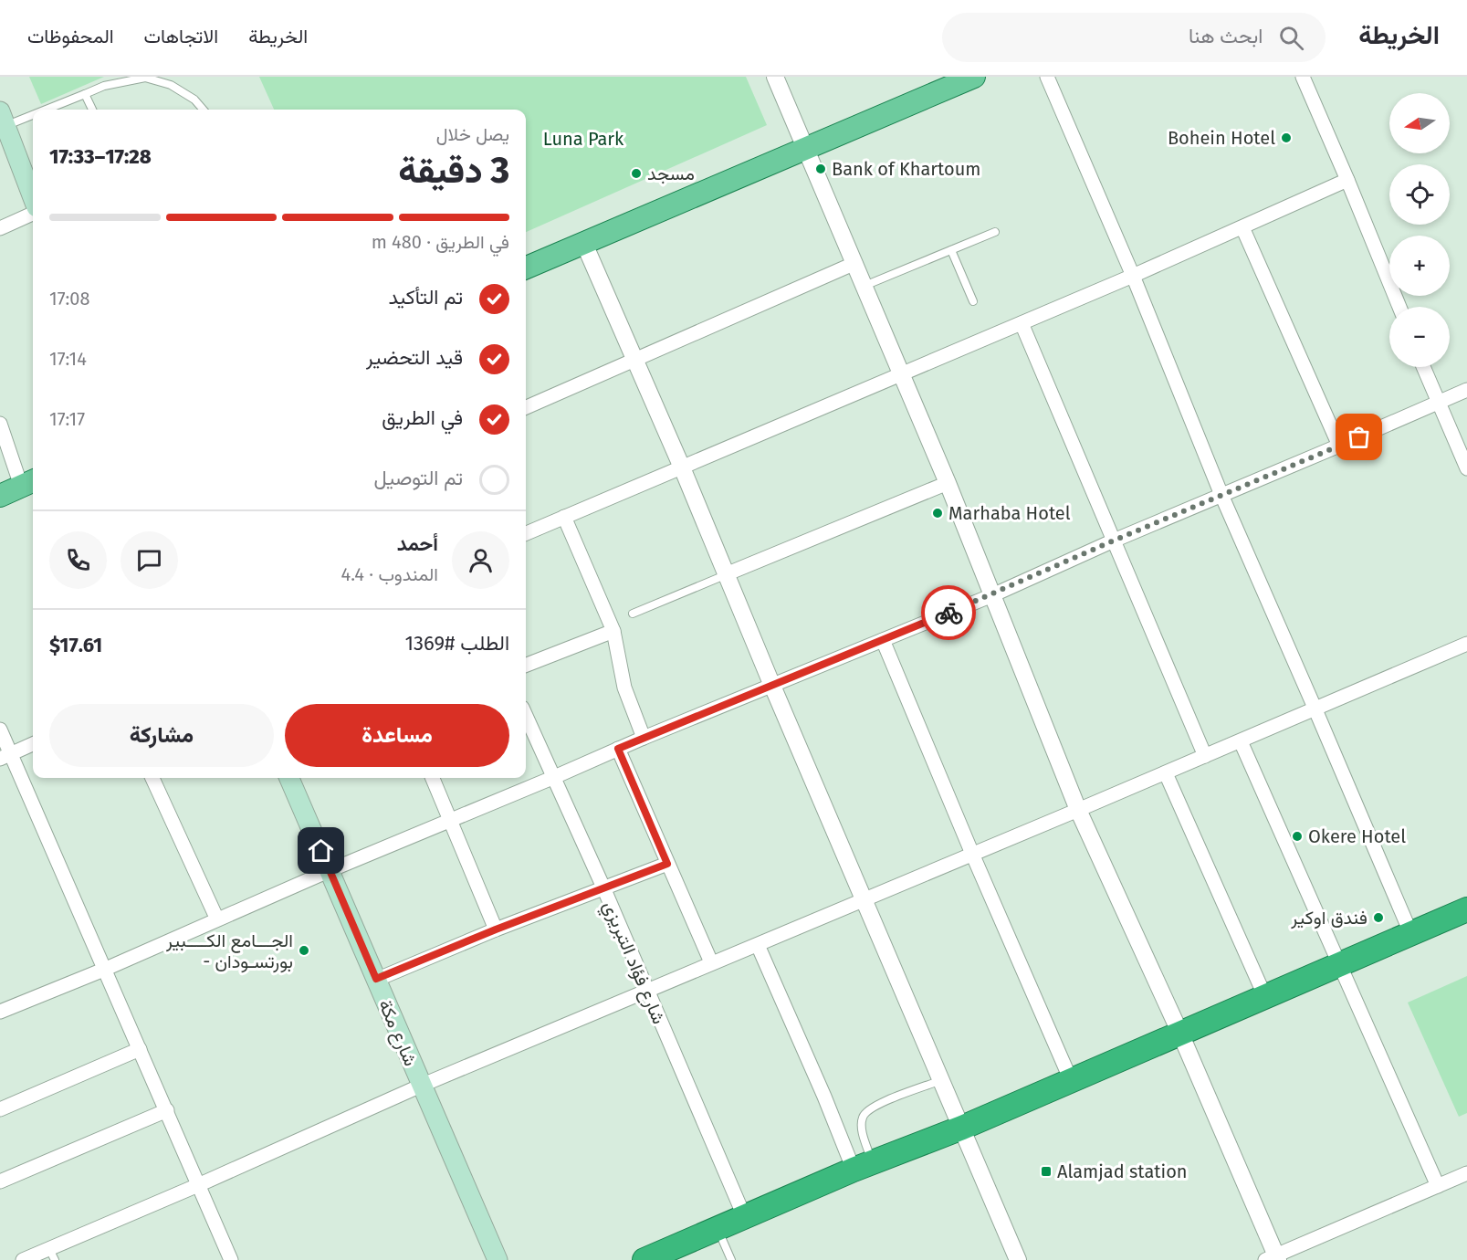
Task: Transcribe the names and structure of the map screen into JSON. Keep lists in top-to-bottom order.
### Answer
{
  "streets": {
    "main road": ["شارع مكة"],
    "street": ["شارع فؤاد التبريزي"]
  },
  "parks": ["Luna Park"],
  "places": {
    "other": [
      "Bohein Hotel",
      "Bank of Khartoum",
      "مسجد",
      "Marhaba Hotel",
      "Okere Hotel",
      "فندق اوكير",
      "الجـــامع الكــــبير - بورتسـودان"
    ],
    "transit": ["Alamjad station"]
  },
  "north": "left",
  "page": {
    "header": "الخريطة",
    "search": "ابحث هنا",
    "nav": ["الخريطة", "الاتجاهات", "المحفوظات"],
    "map_buttons": ["+", "−"],
    "heading": ["3 دقيقة", "يصل خلال", "17:28–17:33"],
    "panel": [
      "أحمد",
      "المندوب · 4.4",
      "الطلب #1369",
      "$17.61"
    ],
    "bar": "في الطريق · 480 m",
    "list": [
      ["تم التأكيد", "17:08"],
      ["قيد التحضير", "17:14"],
      ["في الطريق", "17:17"],
      "تم التوصيل"
    ],
    "buttons": ["مساعدة", "مشاركة"]
  }
}
